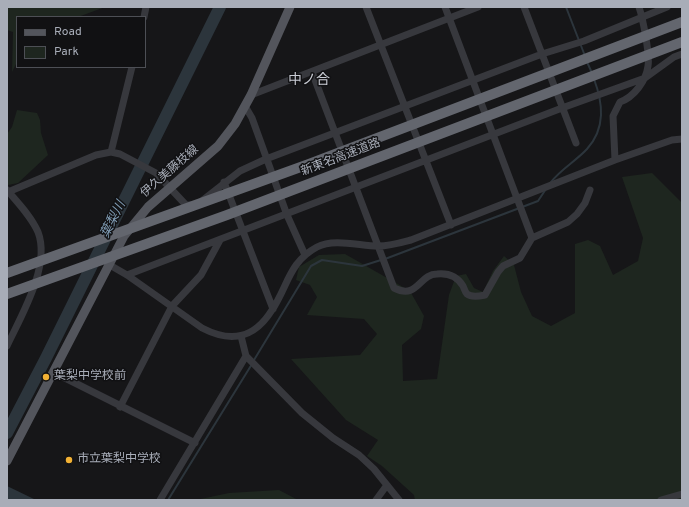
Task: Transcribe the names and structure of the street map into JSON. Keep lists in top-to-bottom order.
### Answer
{
  "streets": {
    "highway": ["新東名高速道路"],
    "main road": ["伊久美藤枝線"]
  },
  "districts": ["中ノ合"],
  "water": ["葉梨川"],
  "places": ["葉梨中学校前", "市立葉梨中学校"],
  "legend": ["Road", "Park"]
}
